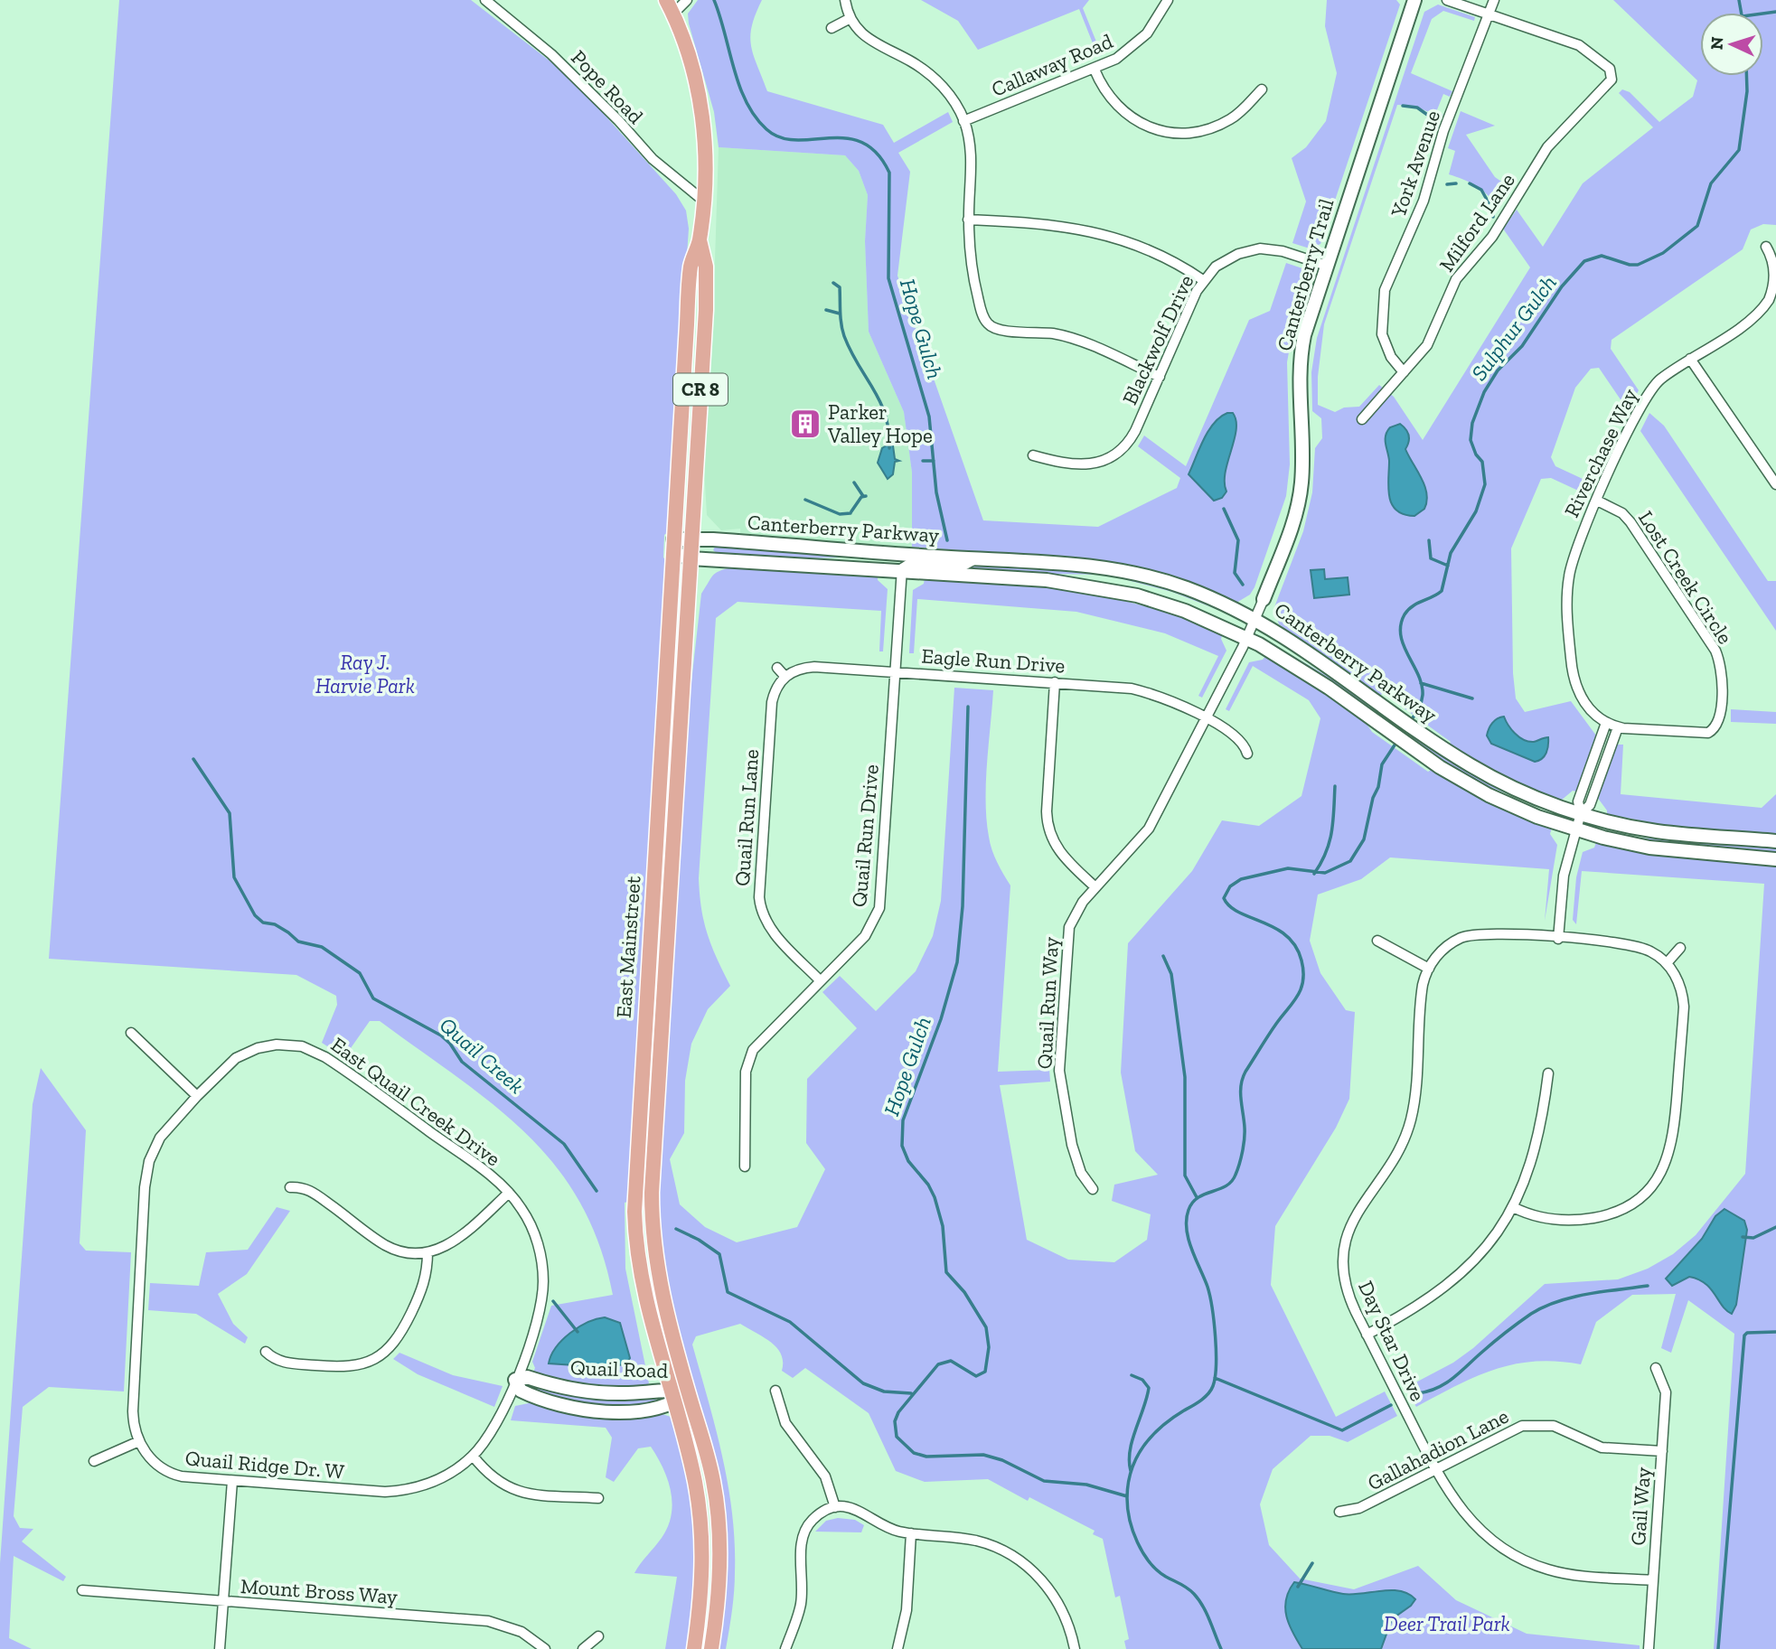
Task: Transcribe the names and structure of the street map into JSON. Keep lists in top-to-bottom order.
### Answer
{
  "streets": {
    "main road": ["CR 8", "East Mainstreet"],
    "street": [
      "Callaway Road",
      "Pope Road",
      "York Avenue",
      "Milford Lane",
      "Canterberry Trail",
      "Blackwolf Drive",
      "Riverchase Way",
      "Canterberry Parkway",
      "Lost Creek Circle",
      "Eagle Run Drive",
      "Quail Run Lane",
      "Quail Run Drive",
      "Quail Run Way",
      "East Quail Creek Drive",
      "Day Star Drive",
      "Quail Road",
      "Gallahadion Lane",
      "Quail Ridge Dr. W",
      "Gail Way",
      "Mount Bross Way"
    ]
  },
  "crossings": [
    ["Pope Road", "East Mainstreet"],
    ["York Avenue", "Milford Lane"],
    ["Canterberry Trail", "Blackwolf Drive"],
    ["Canterberry Trail", "Canterberry Parkway"],
    ["Canterberry Trail", "Quail Run Way"],
    ["Riverchase Way", "Lost Creek Circle"],
    ["Canterberry Parkway", "Quail Run Drive"],
    ["Canterberry Parkway", "East Mainstreet"],
    ["Canterberry Parkway", "Quail Run Way"],
    ["Eagle Run Drive", "Quail Run Lane"],
    ["Eagle Run Drive", "Quail Run Drive"],
    ["Eagle Run Drive", "Quail Run Way"],
    ["Quail Run Lane", "Quail Run Drive"],
    ["East Mainstreet", "Quail Road"],
    ["East Quail Creek Drive", "Quail Road"],
    ["East Quail Creek Drive", "Quail Ridge Dr. W"],
    ["Day Star Drive", "Gallahadion Lane"],
    ["Day Star Drive", "Gail Way"],
    ["Quail Road", "Quail Ridge Dr. W"],
    ["Gallahadion Lane", "Gail Way"]
  ],
  "water": ["Sulphur Gulch", "Hope Gulch", "Quail Creek"],
  "parks": ["Ray J. Harvie Park", "Deer Trail Park"],
  "places": {
    "building": ["Parker Valley Hope"]
  },
  "north": "left"
}
